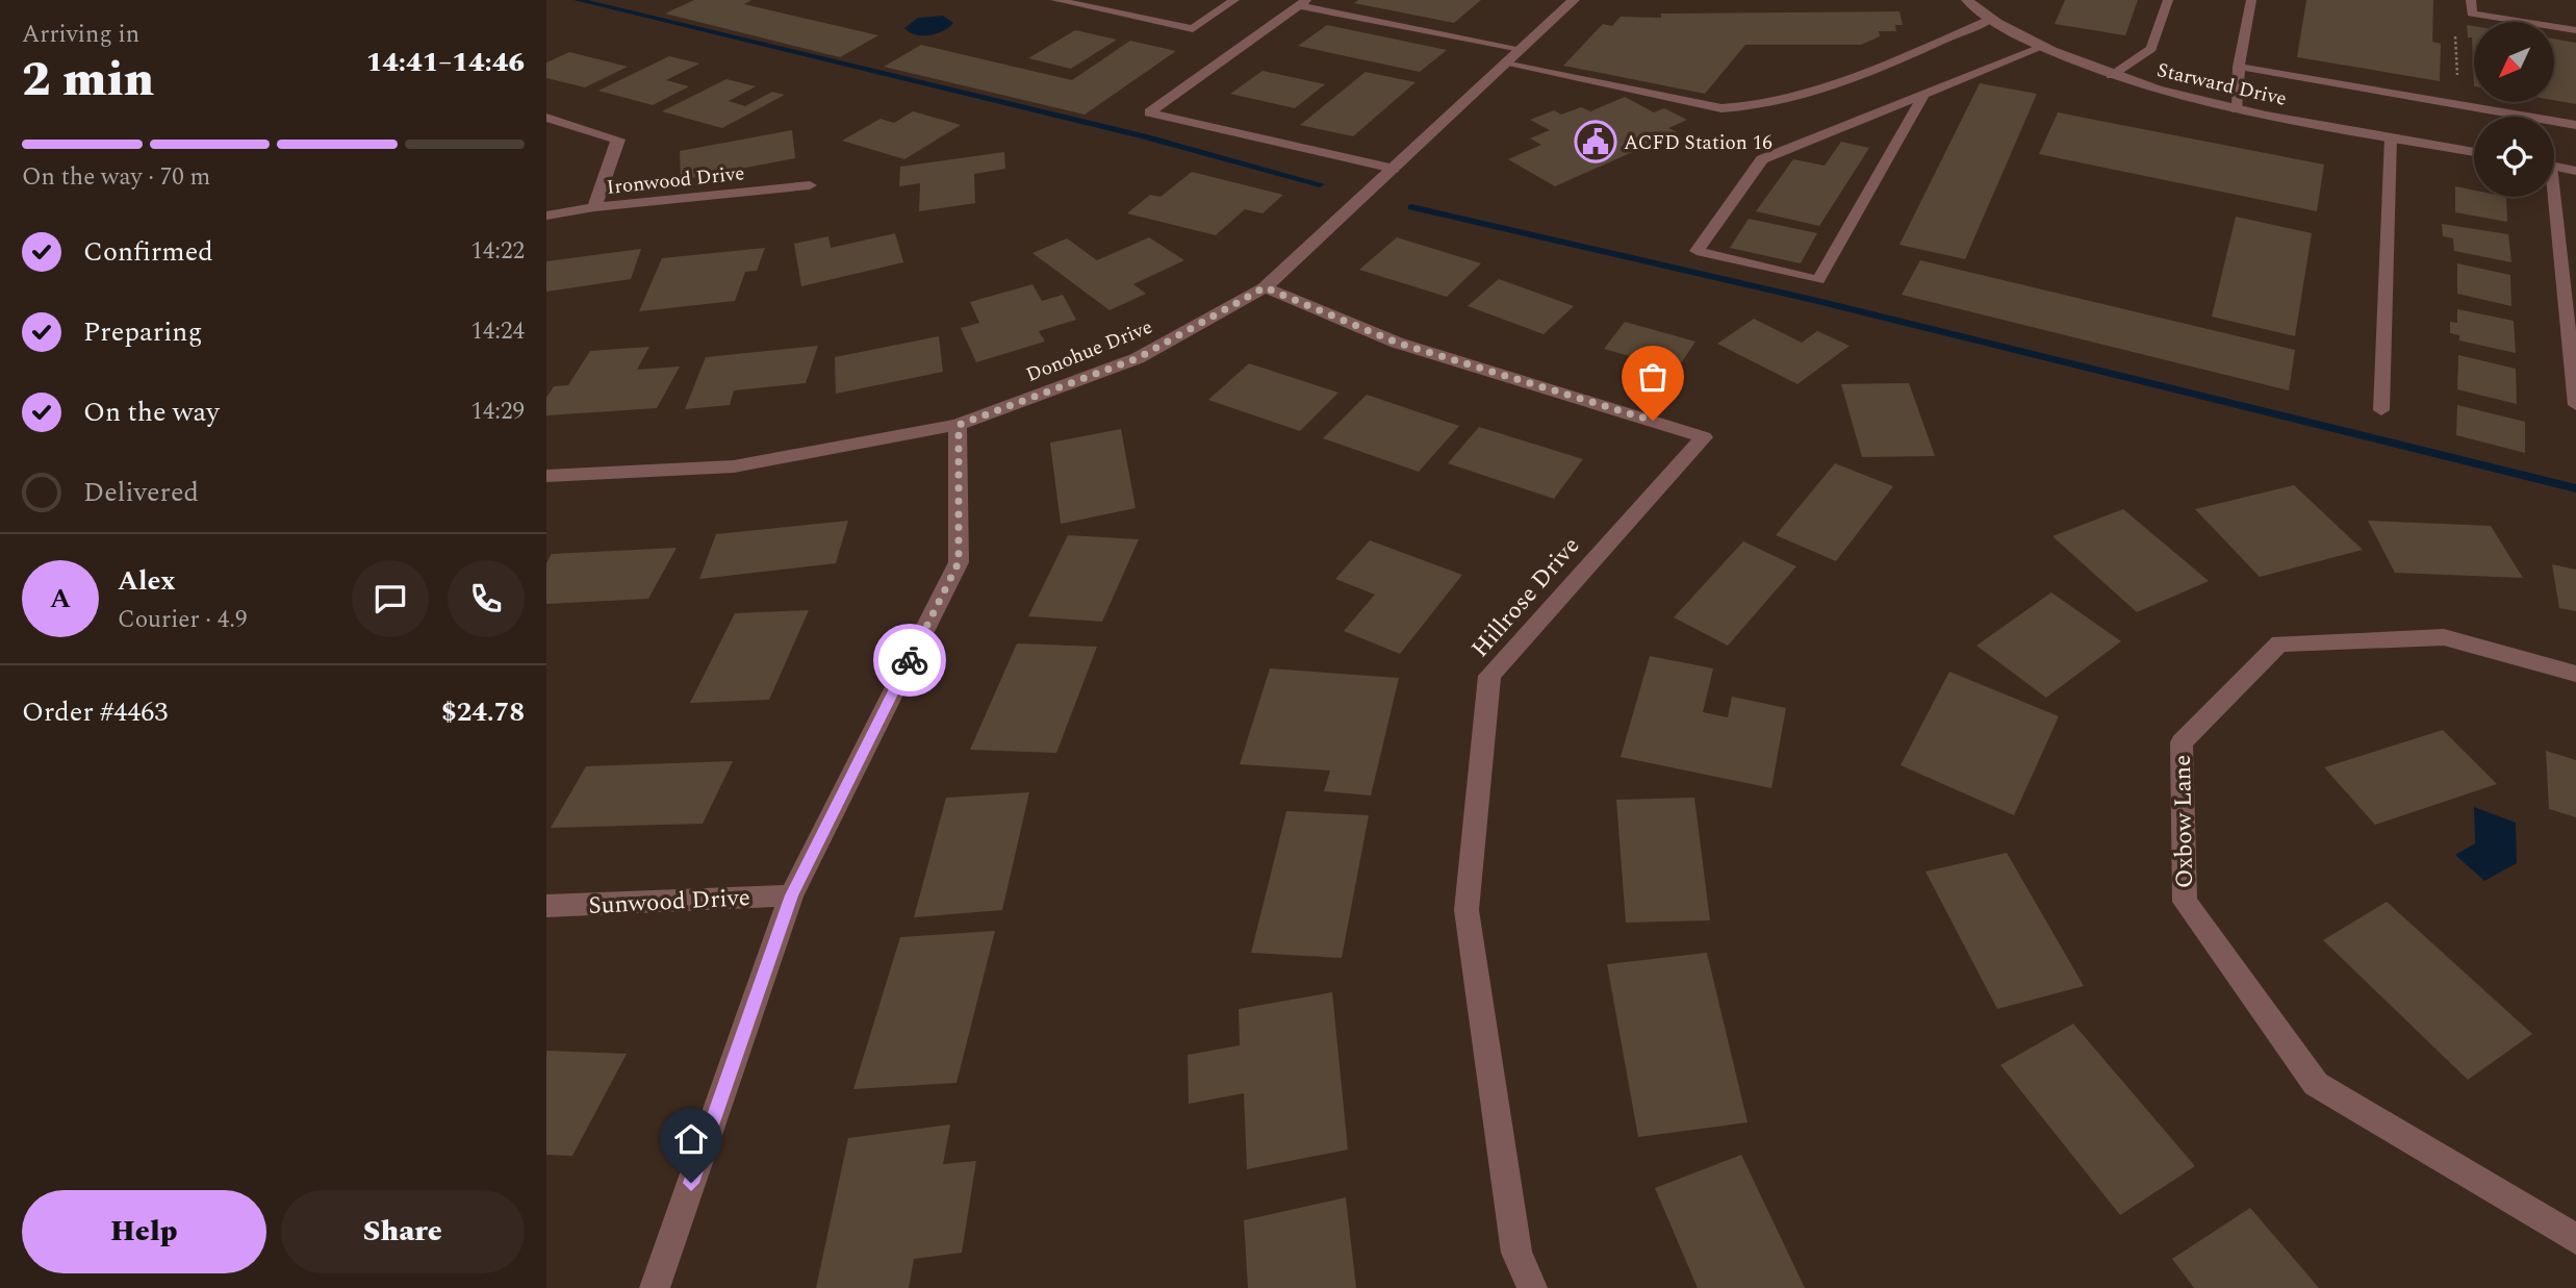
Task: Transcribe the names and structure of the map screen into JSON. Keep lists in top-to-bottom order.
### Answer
{
  "streets": {
    "street": [
      "Starward Drive",
      "Ironwood Drive",
      "Donohue Drive",
      "Hillrose Drive",
      "Oxbow Lane",
      "Sunwood Drive"
    ]
  },
  "crossings": [
    ["Donohue Drive", "Hillrose Drive"]
  ],
  "places": {
    "public building": ["ACFD Station 16"]
  },
  "north": "bottom left",
  "page": {
    "heading": ["2 min", "Arriving in", "14:41–14:46"],
    "panel": [
      "Alex",
      "Courier · 4.9",
      "Order #4463",
      "$24.78"
    ],
    "bar": "On the way · 70 m",
    "list": [
      ["Confirmed", "14:22"],
      ["Preparing", "14:24"],
      ["On the way", "14:29"],
      "Delivered"
    ],
    "round": "A",
    "buttons": ["Help", "Share"]
  }
}
